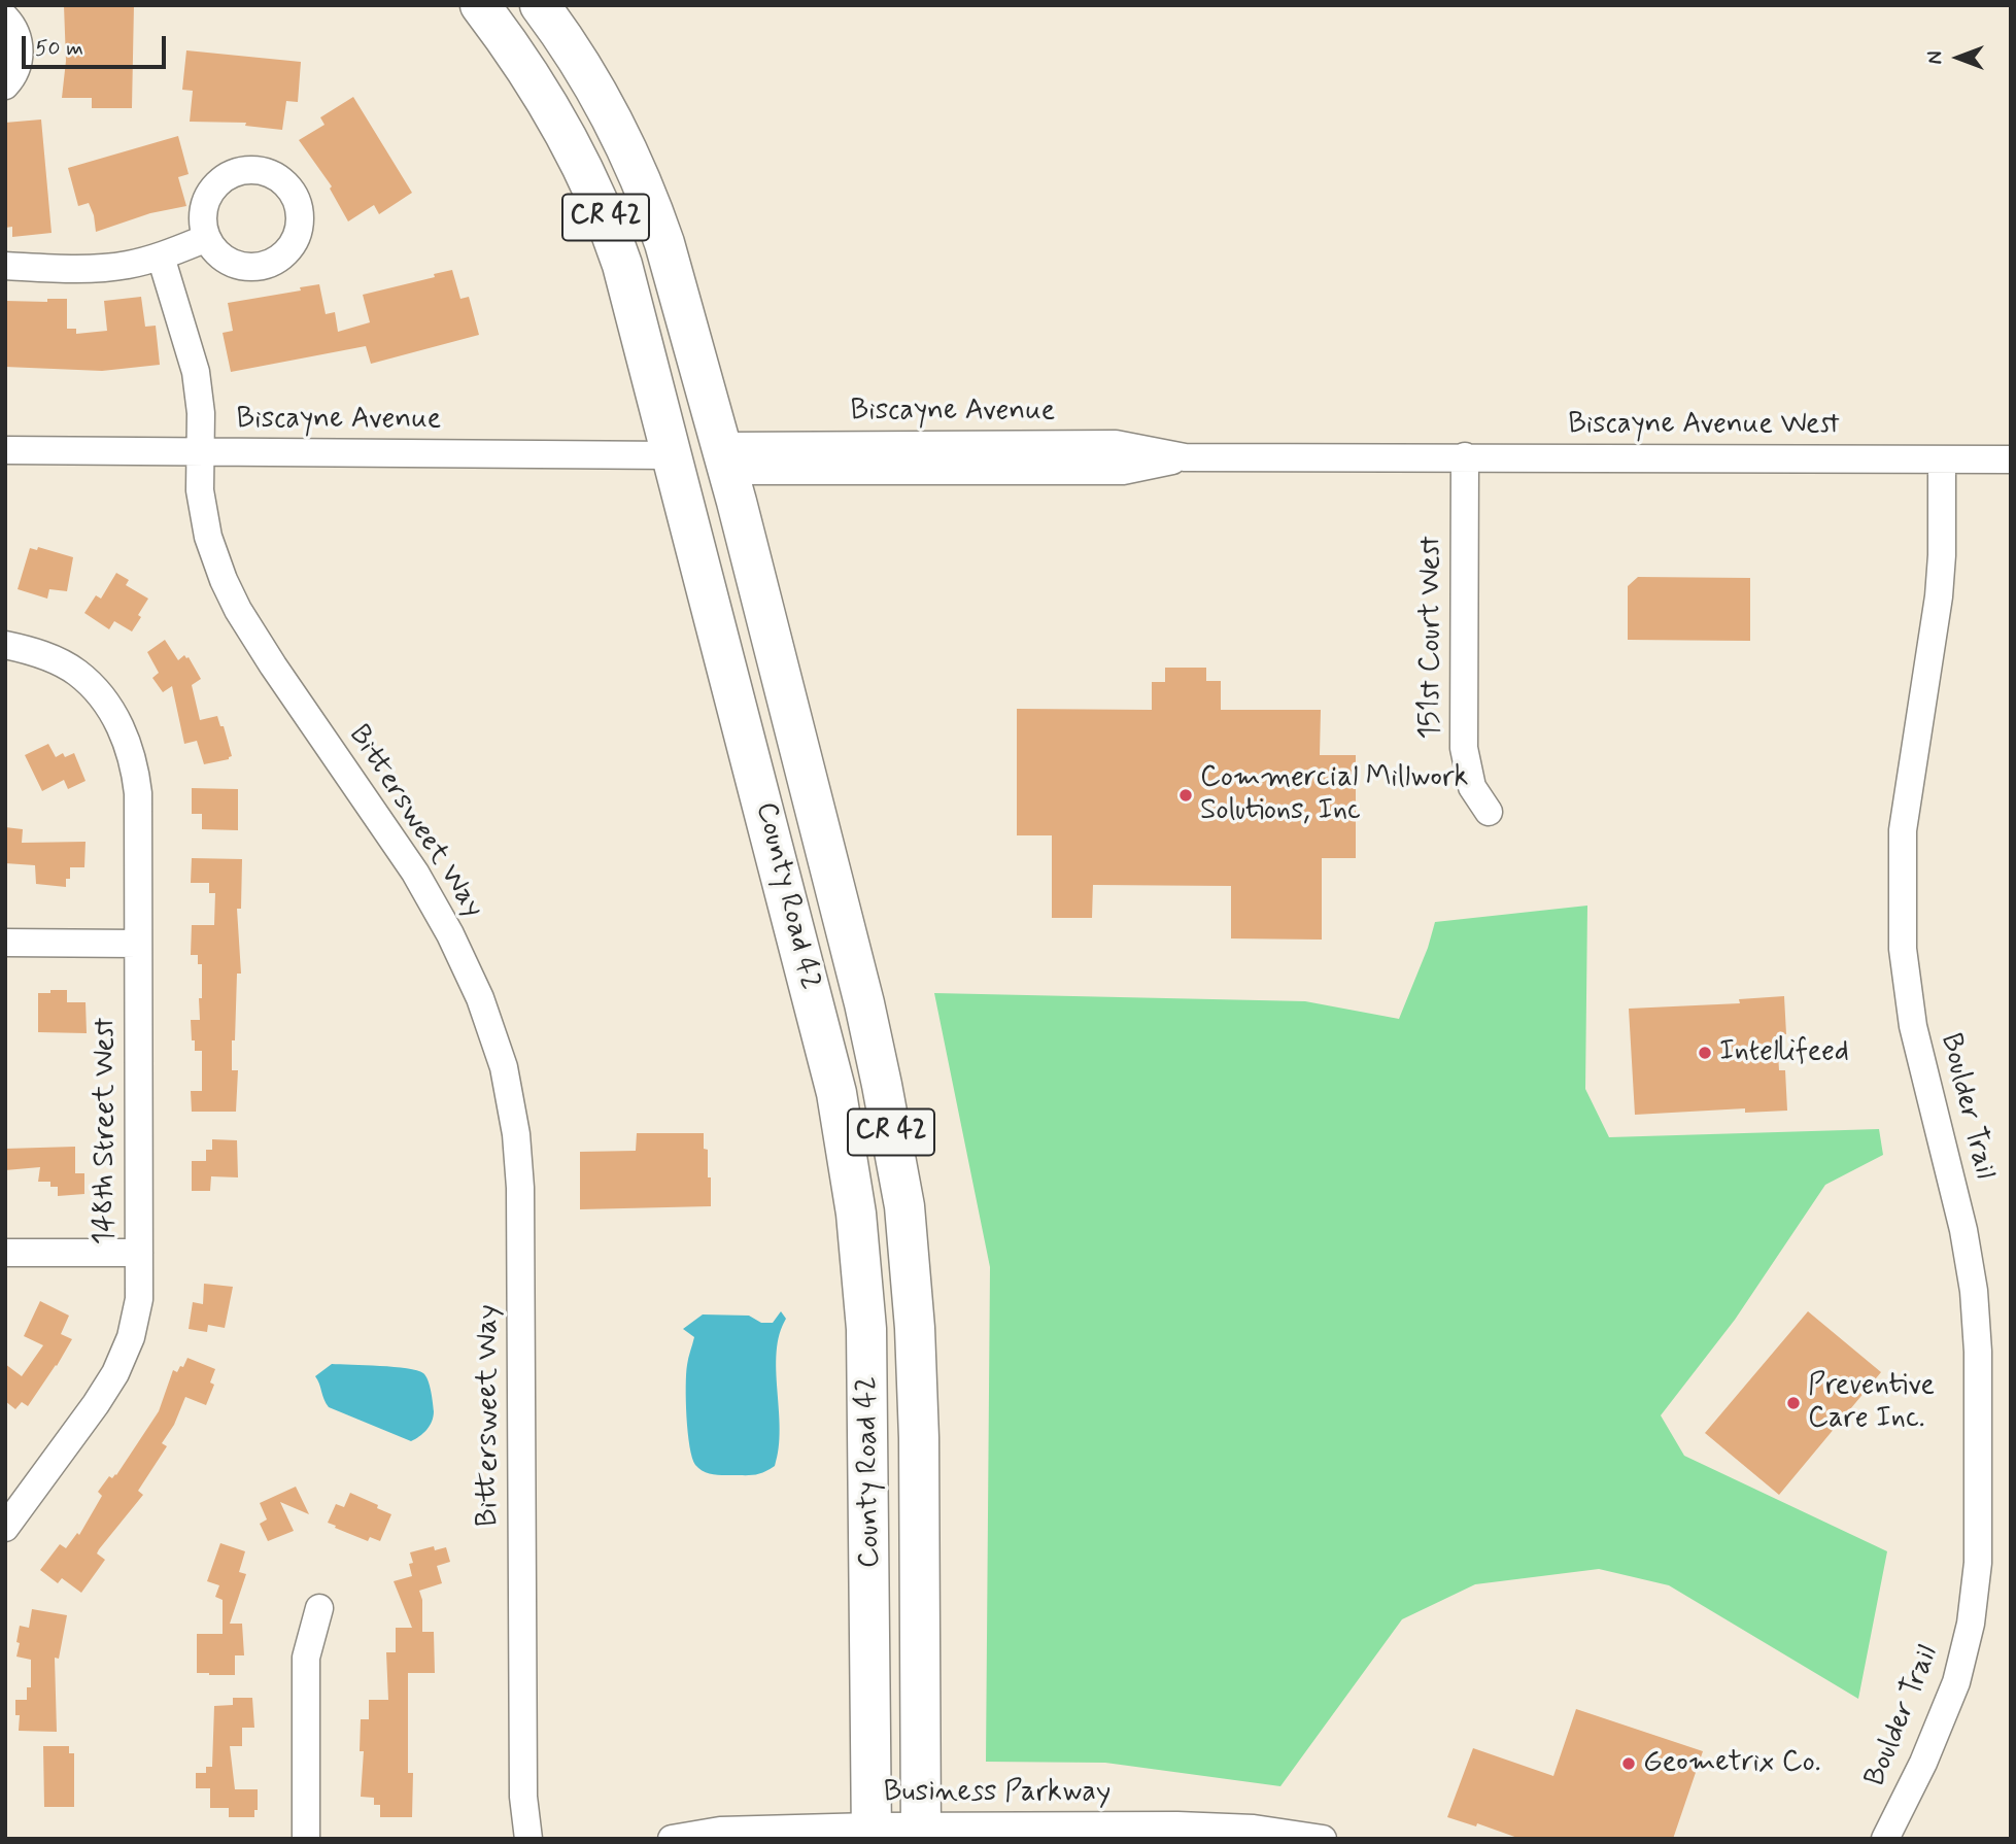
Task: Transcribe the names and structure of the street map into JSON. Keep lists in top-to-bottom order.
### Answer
{
  "streets": {
    "highway": ["CR 42", "County Road 42"],
    "street": [
      "Biscayne Avenue",
      "Biscayne Avenue West",
      "151st Court West",
      "Bittersweet Way",
      "Boulder Trail",
      "148th Street West",
      "Business Parkway"
    ]
  },
  "crossings": [
    ["Biscayne Avenue", "Biscayne Avenue West"],
    ["Biscayne Avenue", "151st Court West"],
    ["Biscayne Avenue", "Bittersweet Way"],
    ["Biscayne Avenue", "County Road 42"],
    ["Biscayne Avenue West", "151st Court West"],
    ["Biscayne Avenue West", "Boulder Trail"],
    ["County Road 42", "Business Parkway"]
  ],
  "places": [
    "Commercial Millwork Solutions, Inc",
    "Intellifeed",
    "Preventive Care Inc.",
    "Geometrix Co."
  ],
  "scale_bar": "50 m",
  "north": "left"
}
